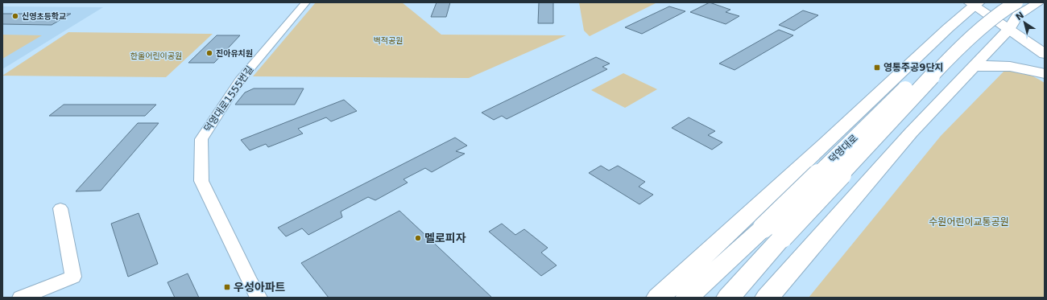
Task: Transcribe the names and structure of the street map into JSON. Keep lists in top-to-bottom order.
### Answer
{
  "streets": {
    "main road": ["덕영대로"],
    "street": ["덕영대로1555번길"]
  },
  "parks": ["벽적공원", "한울어린이공원", "수원어린이교통공원"],
  "places": {
    "other": ["신영초등학교", "진아유치원", "멜로피자"],
    "transit": ["영통주공9단지", "우성아파트"]
  },
  "north": "top left"
}
